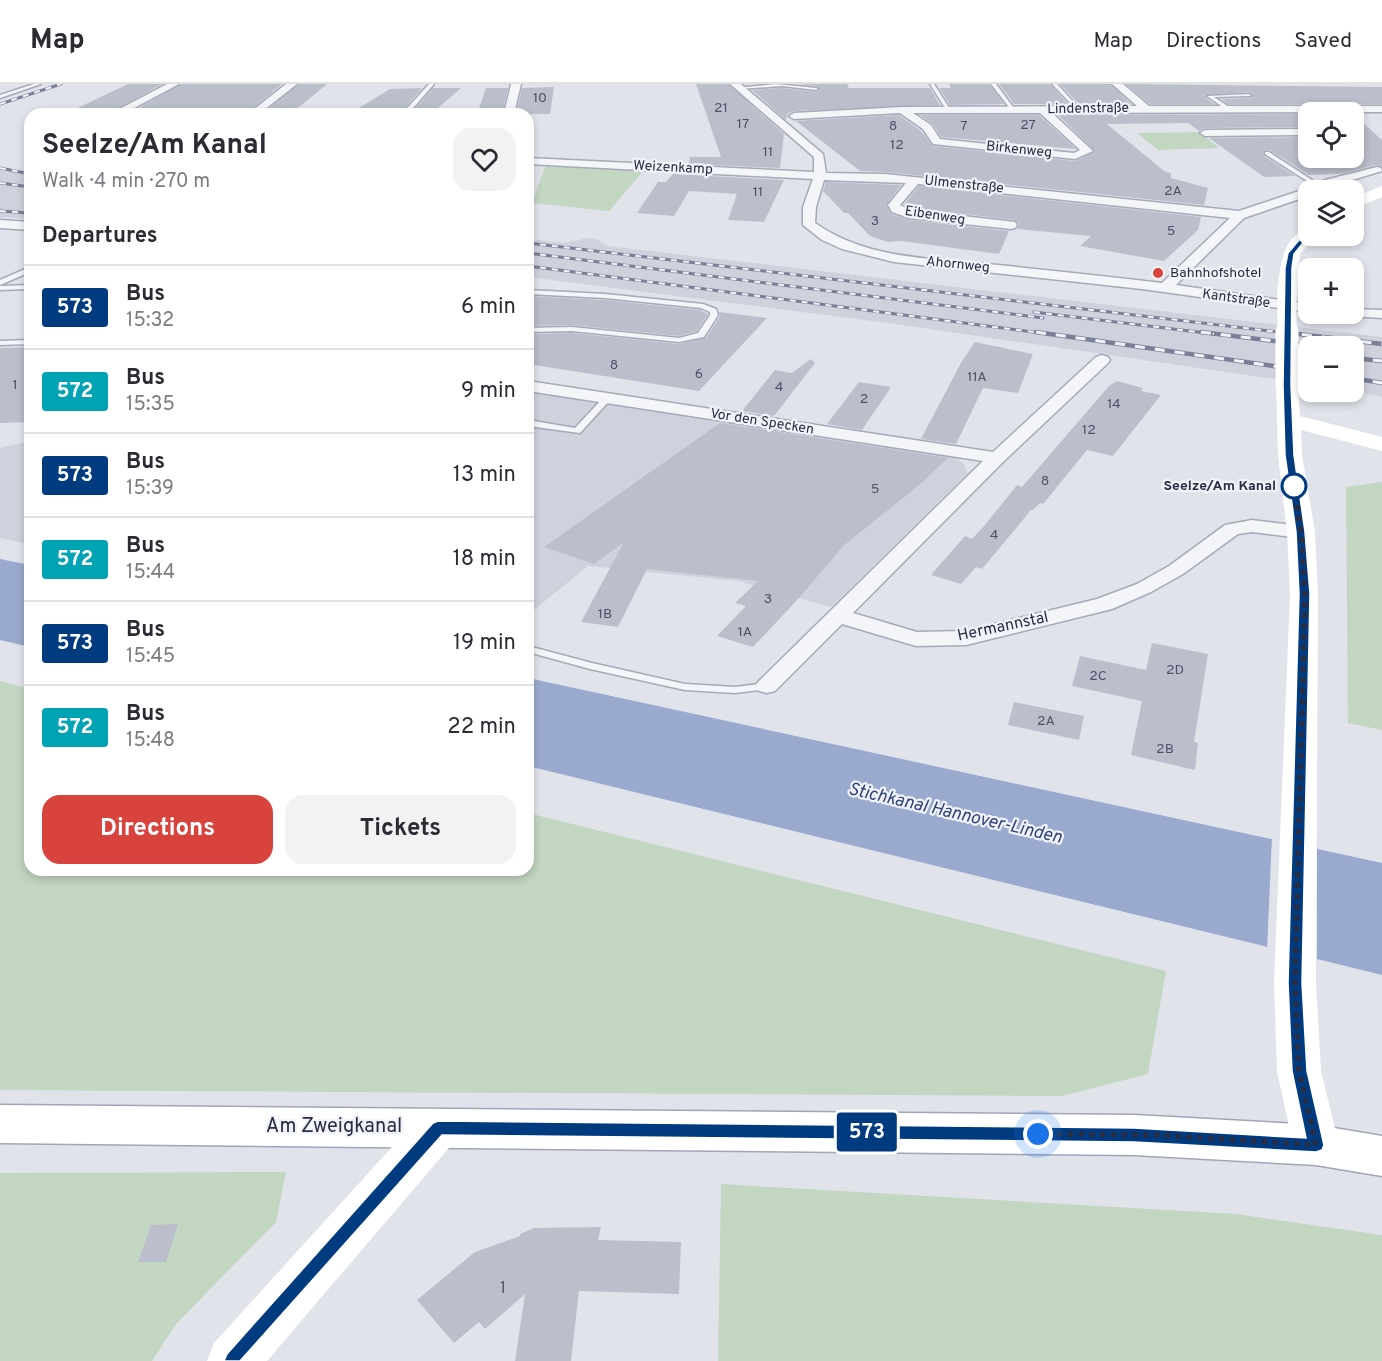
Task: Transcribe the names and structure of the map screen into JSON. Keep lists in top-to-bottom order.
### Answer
{
  "streets": {
    "main road": ["Am Zweigkanal"],
    "street": [
      "Lindenstraße",
      "Birkenweg",
      "Weizenkamp",
      "Ulmenstraße",
      "Eibenweg",
      "Ahornweg",
      "Kantstraße",
      "Vor den Specken",
      "Hermannstal"
    ]
  },
  "crossings": [
    ["Lindenstraße", "Birkenweg"],
    ["Weizenkamp", "Ulmenstraße"],
    ["Weizenkamp", "Ahornweg"],
    ["Ulmenstraße", "Eibenweg"],
    ["Ulmenstraße", "Ahornweg"],
    ["Ahornweg", "Kantstraße"]
  ],
  "water": ["Stichkanal Hannover-Linden"],
  "places": ["Bahnhofshotel", "Seelze/Am Kanal"],
  "lines": ["bus line 573"],
  "house_numbers": [
    "10",
    "21",
    "17",
    "27",
    "8",
    "7",
    "12",
    "11",
    "2A",
    "11",
    "3",
    "5",
    "8",
    "6",
    "11A",
    "1",
    "4",
    "2",
    "14",
    "12",
    "8",
    "5",
    "4",
    "3",
    "1B",
    "1A",
    "2D",
    "2C",
    "2A",
    "2B",
    "1"
  ],
  "page": {
    "header": "Map",
    "nav": ["Map", "Directions", "Saved"],
    "on_map": "573",
    "map_buttons": ["+", "−"],
    "heading": [
      ["Seelze/Am Kanal", "Walk · 4 min · 270 m"],
      "Departures"
    ],
    "list": [
      {
        "mark": "573",
        "name": "Bus",
        "note": "15:32",
        "value": "6 min"
      },
      {
        "mark": "572",
        "name": "Bus",
        "note": "15:35",
        "value": "9 min"
      },
      {
        "mark": "573",
        "name": "Bus",
        "note": "15:39",
        "value": "13 min"
      },
      {
        "mark": "572",
        "name": "Bus",
        "note": "15:44",
        "value": "18 min"
      },
      {
        "mark": "573",
        "name": "Bus",
        "note": "15:45",
        "value": "19 min"
      },
      {
        "mark": "572",
        "name": "Bus",
        "note": "15:48",
        "value": "22 min"
      }
    ],
    "buttons": ["Directions", "Tickets"]
  }
}
